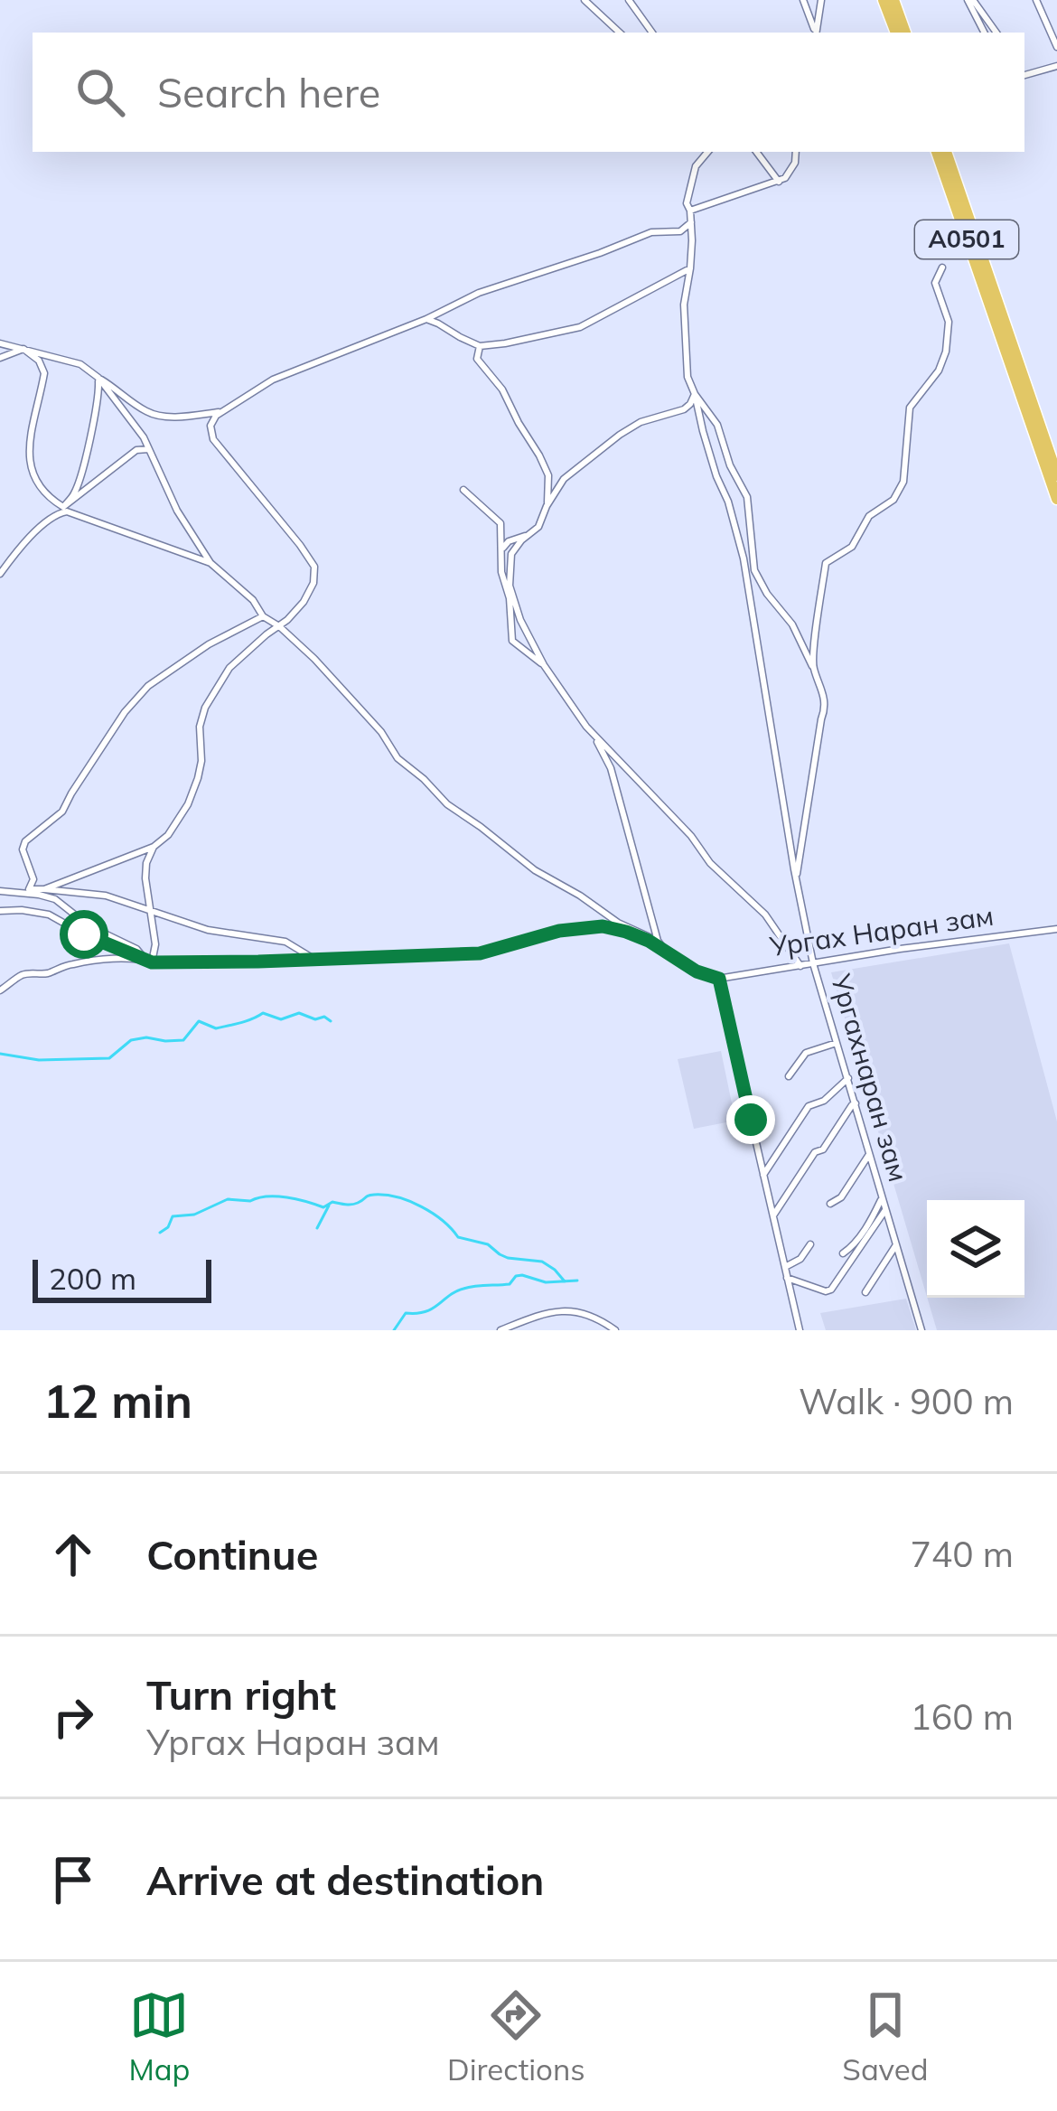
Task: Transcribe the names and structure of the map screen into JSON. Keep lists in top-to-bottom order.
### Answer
{
  "streets": {
    "highway": ["A0501"],
    "street": ["Ургах Наран зам", "Ургахнаран зам"]
  },
  "crossings": [
    ["Ургах Наран зам", "Ургахнаран зам"]
  ],
  "scale_bar": "200 m",
  "page": {
    "search": "Search here",
    "scale": "200 m",
    "heading": ["12 min", "Walk · 900 m"],
    "list": [
      ["Continue", "740 m"],
      ["Turn right", "Ургах Наран зам", "160 m"],
      "Arrive at destination"
    ],
    "nav": ["Map", "Directions", "Saved"]
  }
}
